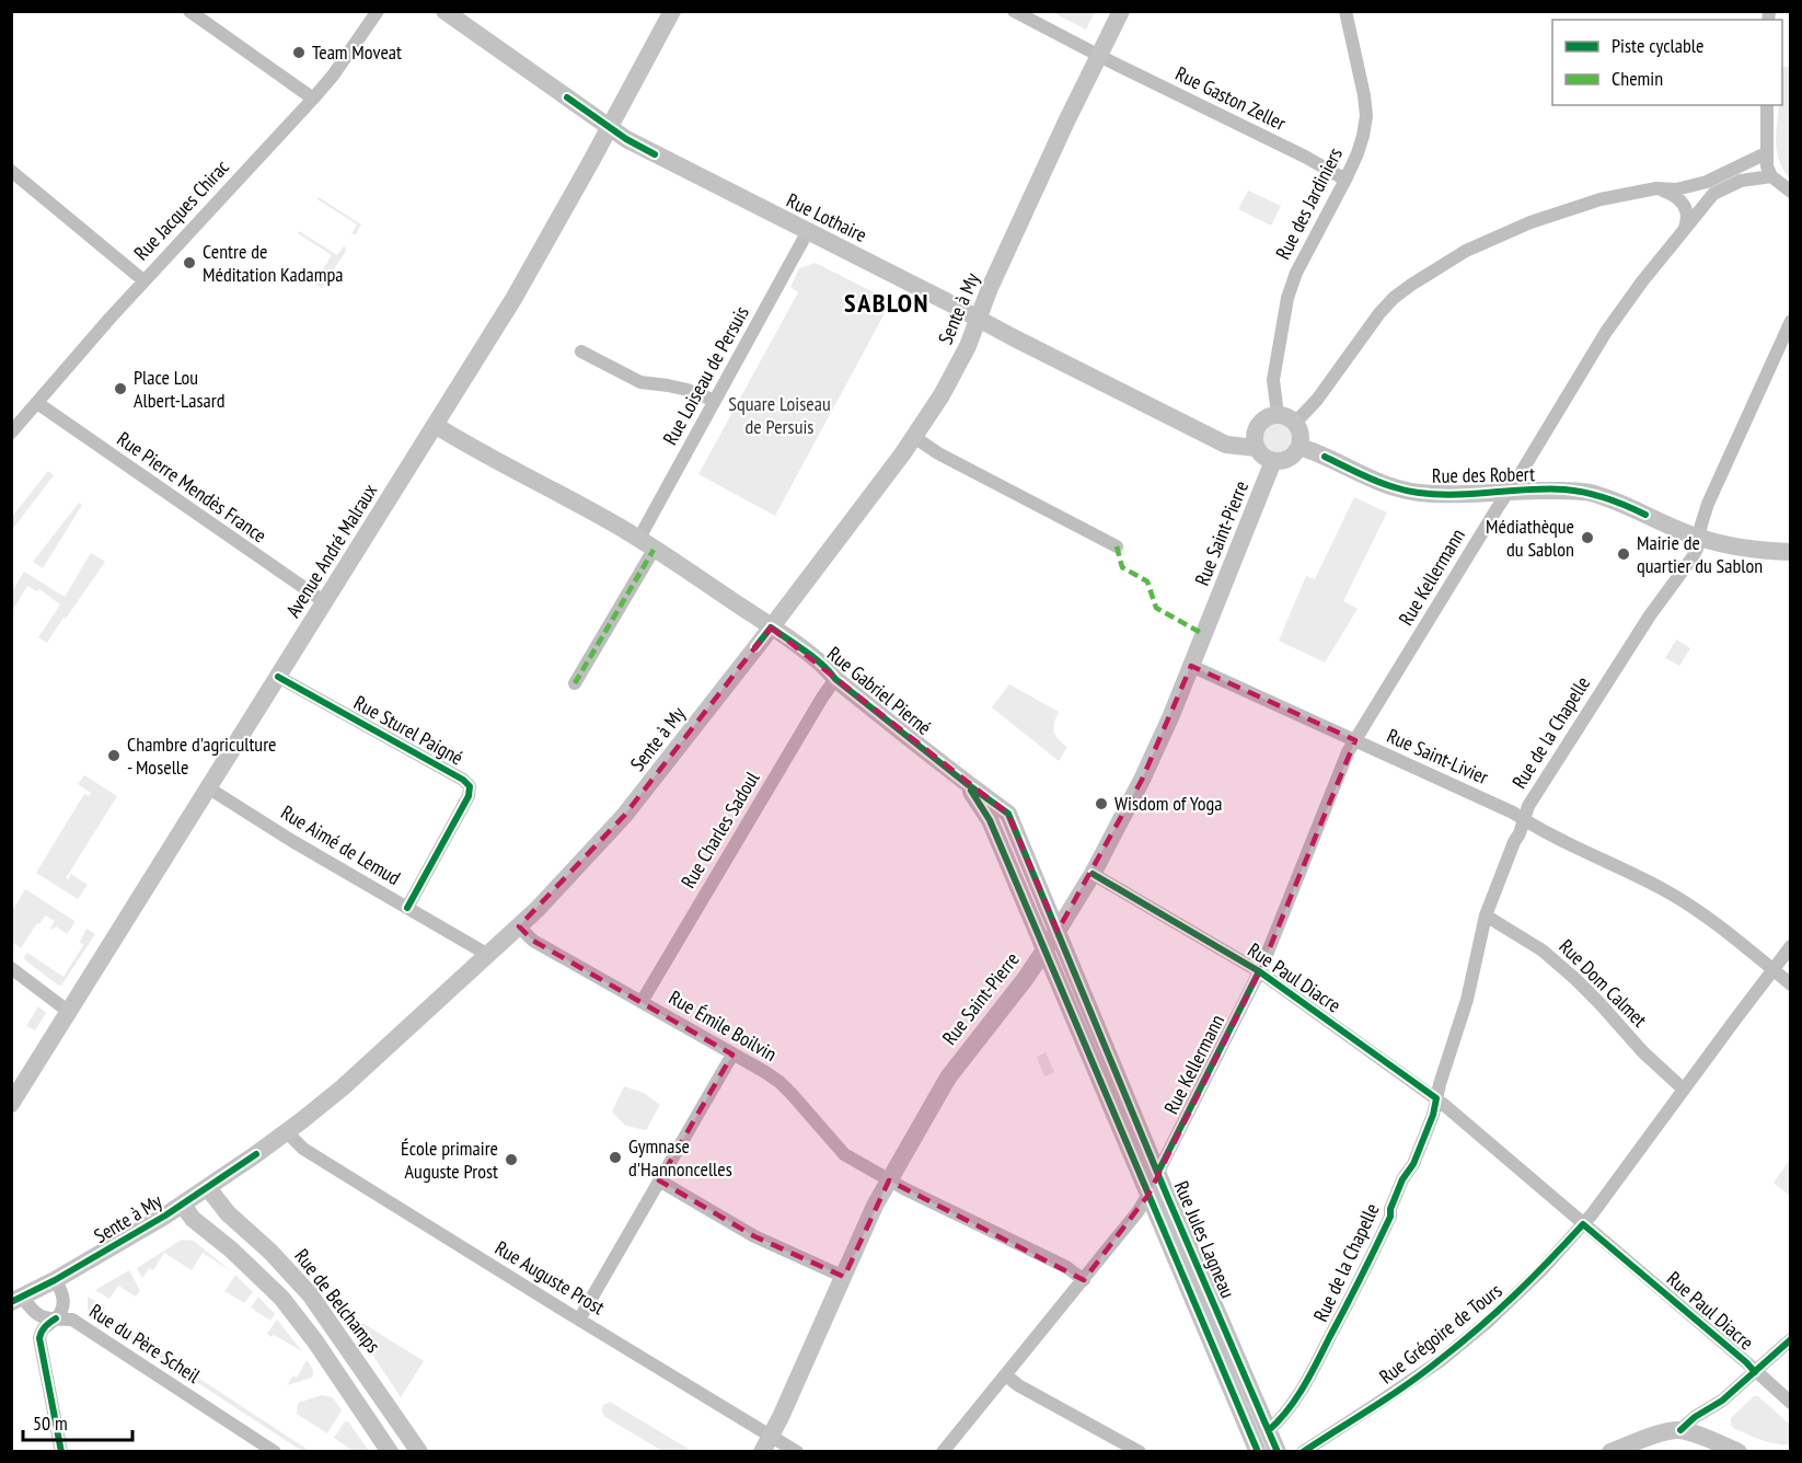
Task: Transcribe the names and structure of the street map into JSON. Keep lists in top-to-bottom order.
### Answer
{
  "streets": {
    "street": [
      "Rue Gaston Zeller",
      "Rue des Jardiniers",
      "Rue Jacques Chirac",
      "Rue Lothaire",
      "Sente à My",
      "Rue Loiseau de Persuis",
      "Rue des Robert",
      "Rue Pierre Mendès France",
      "Rue Saint-Pierre",
      "Avenue André Malraux",
      "Rue Kellermann",
      "Rue Gabriel Pierné",
      "Rue Sturel Paigné",
      "Rue de la Chapelle",
      "Rue Saint-Livier",
      "Rue Charles Sadoul",
      "Rue Aimé de Lemud",
      "Rue Paul Diacre",
      "Rue Dom Calmet",
      "Rue Émile Boilvin",
      "Rue Jules Lagneau",
      "Rue Auguste Prost",
      "Rue de Belchamps",
      "Rue Grégoire de Tours",
      "Rue du Père Scheil"
    ]
  },
  "crossings": [
    ["Rue Gaston Zeller", "Rue des Jardiniers"],
    ["Rue Gaston Zeller", "Sente à My"],
    ["Rue des Jardiniers", "Rue Lothaire"],
    ["Rue des Jardiniers", "Rue des Robert"],
    ["Rue des Jardiniers", "Rue Saint-Pierre"],
    ["Rue Jacques Chirac", "Rue Pierre Mendès France"],
    ["Rue Lothaire", "Sente à My"],
    ["Rue Lothaire", "Rue Loiseau de Persuis"],
    ["Rue Lothaire", "Rue des Robert"],
    ["Rue Lothaire", "Rue Saint-Pierre"],
    ["Rue Lothaire", "Avenue André Malraux"],
    ["Sente à My", "Rue Gabriel Pierné"],
    ["Sente à My", "Rue Aimé de Lemud"],
    ["Sente à My", "Rue Émile Boilvin"],
    ["Sente à My", "Rue Auguste Prost"],
    ["Sente à My", "Rue de Belchamps"],
    ["Sente à My", "Rue du Père Scheil"],
    ["Rue Loiseau de Persuis", "Rue Gabriel Pierné"],
    ["Rue des Robert", "Rue Saint-Pierre"],
    ["Rue des Robert", "Rue Kellermann"],
    ["Rue des Robert", "Rue de la Chapelle"],
    ["Rue Pierre Mendès France", "Avenue André Malraux"],
    ["Rue Saint-Pierre", "Rue Gabriel Pierné"],
    ["Rue Saint-Pierre", "Rue Saint-Livier"],
    ["Rue Saint-Pierre", "Rue Paul Diacre"],
    ["Rue Saint-Pierre", "Rue Émile Boilvin"],
    ["Rue Saint-Pierre", "Rue Jules Lagneau"],
    ["Rue Saint-Pierre", "Rue Auguste Prost"],
    ["Avenue André Malraux", "Rue Gabriel Pierné"],
    ["Avenue André Malraux", "Rue Sturel Paigné"],
    ["Avenue André Malraux", "Rue Aimé de Lemud"],
    ["Rue Kellermann", "Rue Saint-Livier"],
    ["Rue Kellermann", "Rue Paul Diacre"],
    ["Rue Kellermann", "Rue Émile Boilvin"],
    ["Rue Kellermann", "Rue Jules Lagneau"],
    ["Rue Gabriel Pierné", "Rue Charles Sadoul"],
    ["Rue Gabriel Pierné", "Rue Jules Lagneau"],
    ["Rue Sturel Paigné", "Rue Aimé de Lemud"],
    ["Rue de la Chapelle", "Rue Saint-Livier"],
    ["Rue de la Chapelle", "Rue Paul Diacre"],
    ["Rue de la Chapelle", "Rue Dom Calmet"],
    ["Rue de la Chapelle", "Rue Jules Lagneau"],
    ["Rue Saint-Livier", "Rue Grégoire de Tours"],
    ["Rue Charles Sadoul", "Rue Émile Boilvin"],
    ["Rue Paul Diacre", "Rue Grégoire de Tours"],
    ["Rue Dom Calmet", "Rue Grégoire de Tours"]
  ],
  "districts": ["SABLON"],
  "parks": ["Square Loiseau de Persuis"],
  "places": [
    "Team Moveat",
    "Centre de Méditation Kadampa",
    "Place Lou Albert-Lasard",
    "Médiathèque du Sablon",
    "Mairie de quartier du Sablon",
    "Chambre d'agriculture - Moselle",
    "Wisdom of Yoga",
    "Gymnase d'Hannoncelles",
    "École primaire Auguste Prost"
  ],
  "legend": ["Piste cyclable", "Chemin"],
  "scale_bar": "50 m"
}
